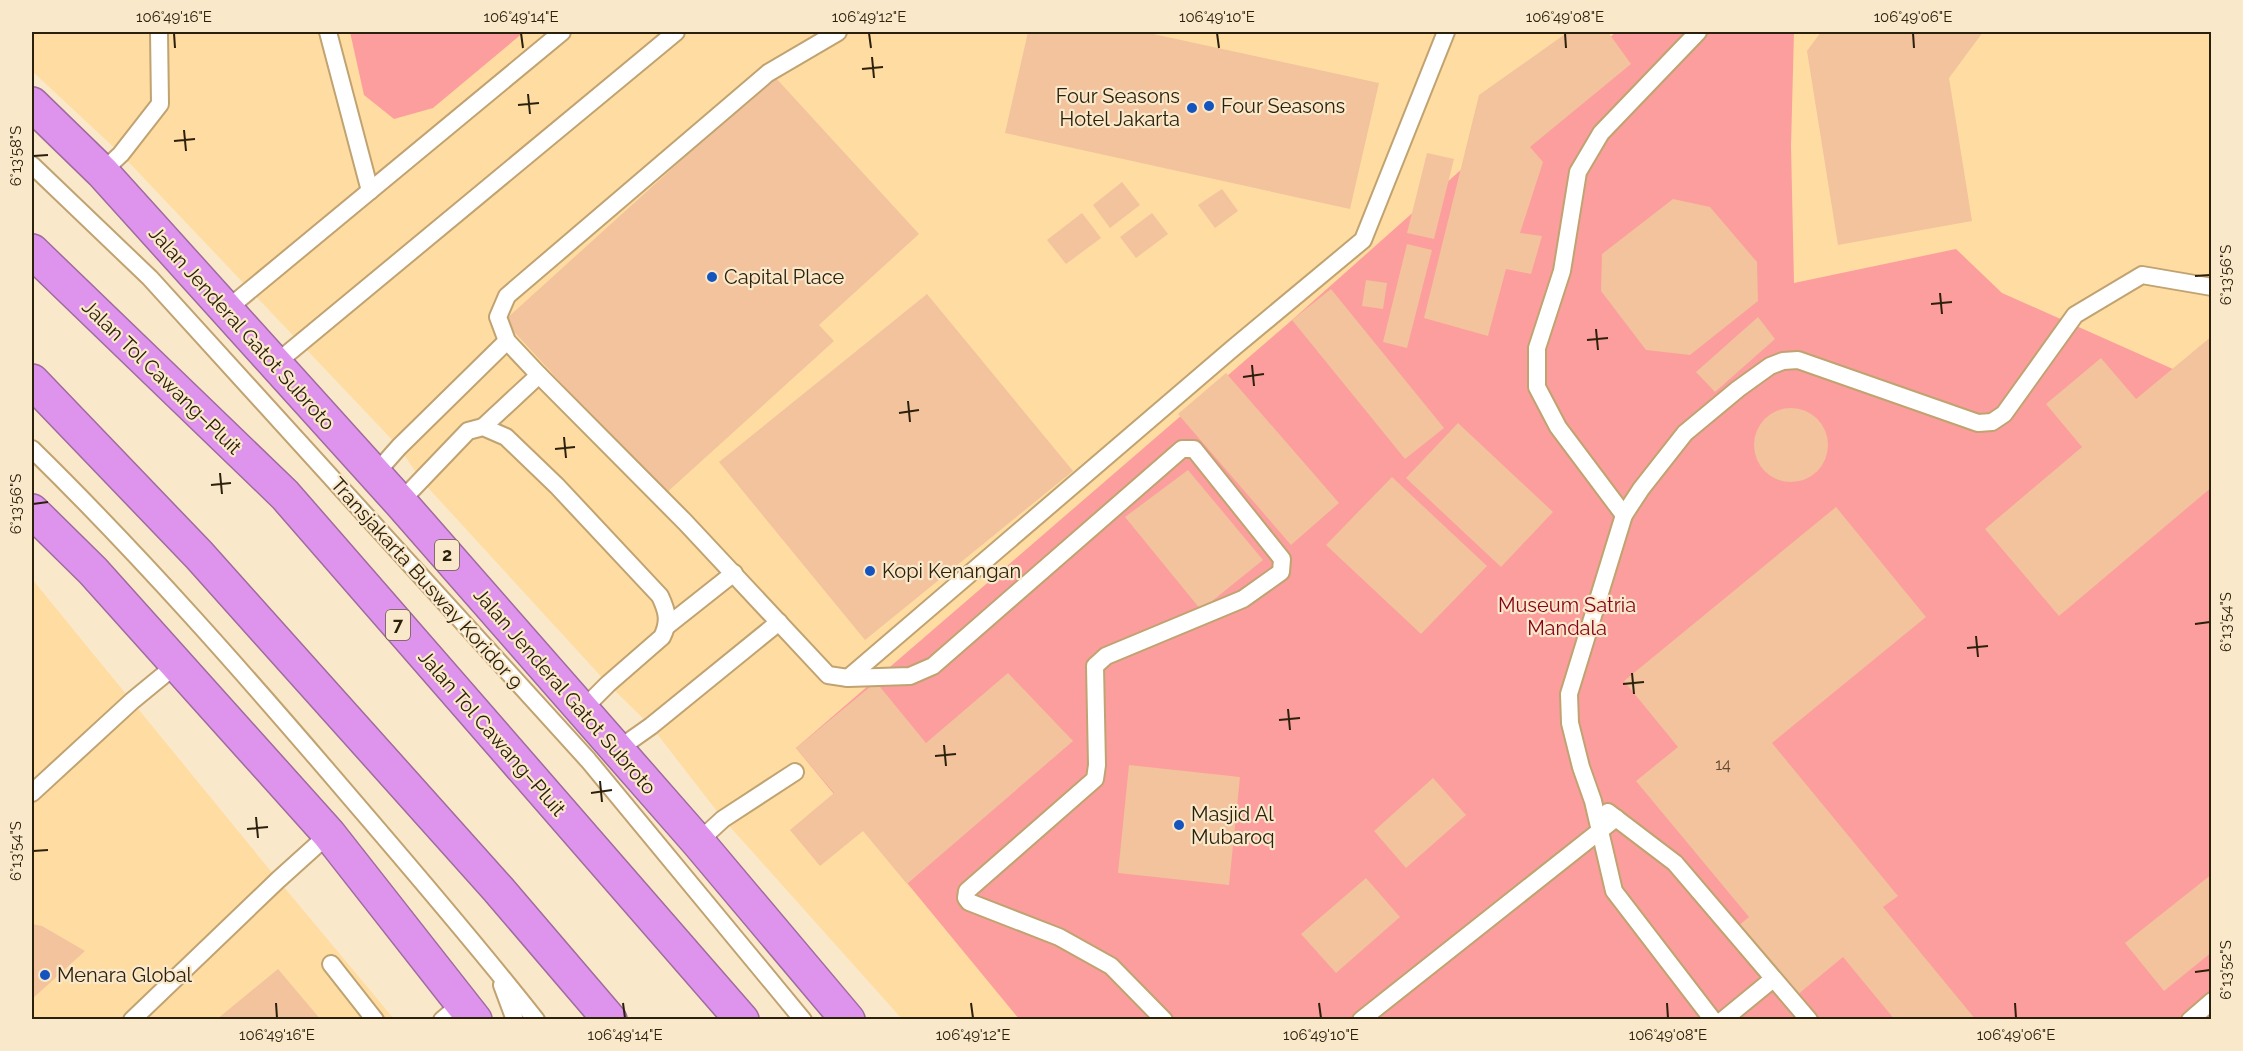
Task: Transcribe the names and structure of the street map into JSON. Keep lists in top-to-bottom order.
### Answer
{
  "streets": {
    "highway": [
      "Jalan Jenderal Gatot Subroto",
      "Jalan Tol Cawang–Pluit",
      "2",
      "7"
    ],
    "lane": ["Transjakarta Busway Koridor 9"]
  },
  "parks": ["Museum Satria Mandala"],
  "places": [
    "Four Seasons",
    "Four Seasons Hotel Jakarta",
    "Capital Place",
    "Kopi Kenangan",
    "Masjid Al Mubaroq",
    "Menara Global"
  ],
  "house_numbers": ["14"],
  "coordinates": [
    "106°49'16\"E",
    "106°49'14\"E",
    "106°49'12\"E",
    "106°49'10\"E",
    "106°49'08\"E",
    "106°49'06\"E",
    "6°13'58\"S",
    "6°13'56\"S",
    "6°13'54\"S",
    "6°13'52\"S"
  ]
}
